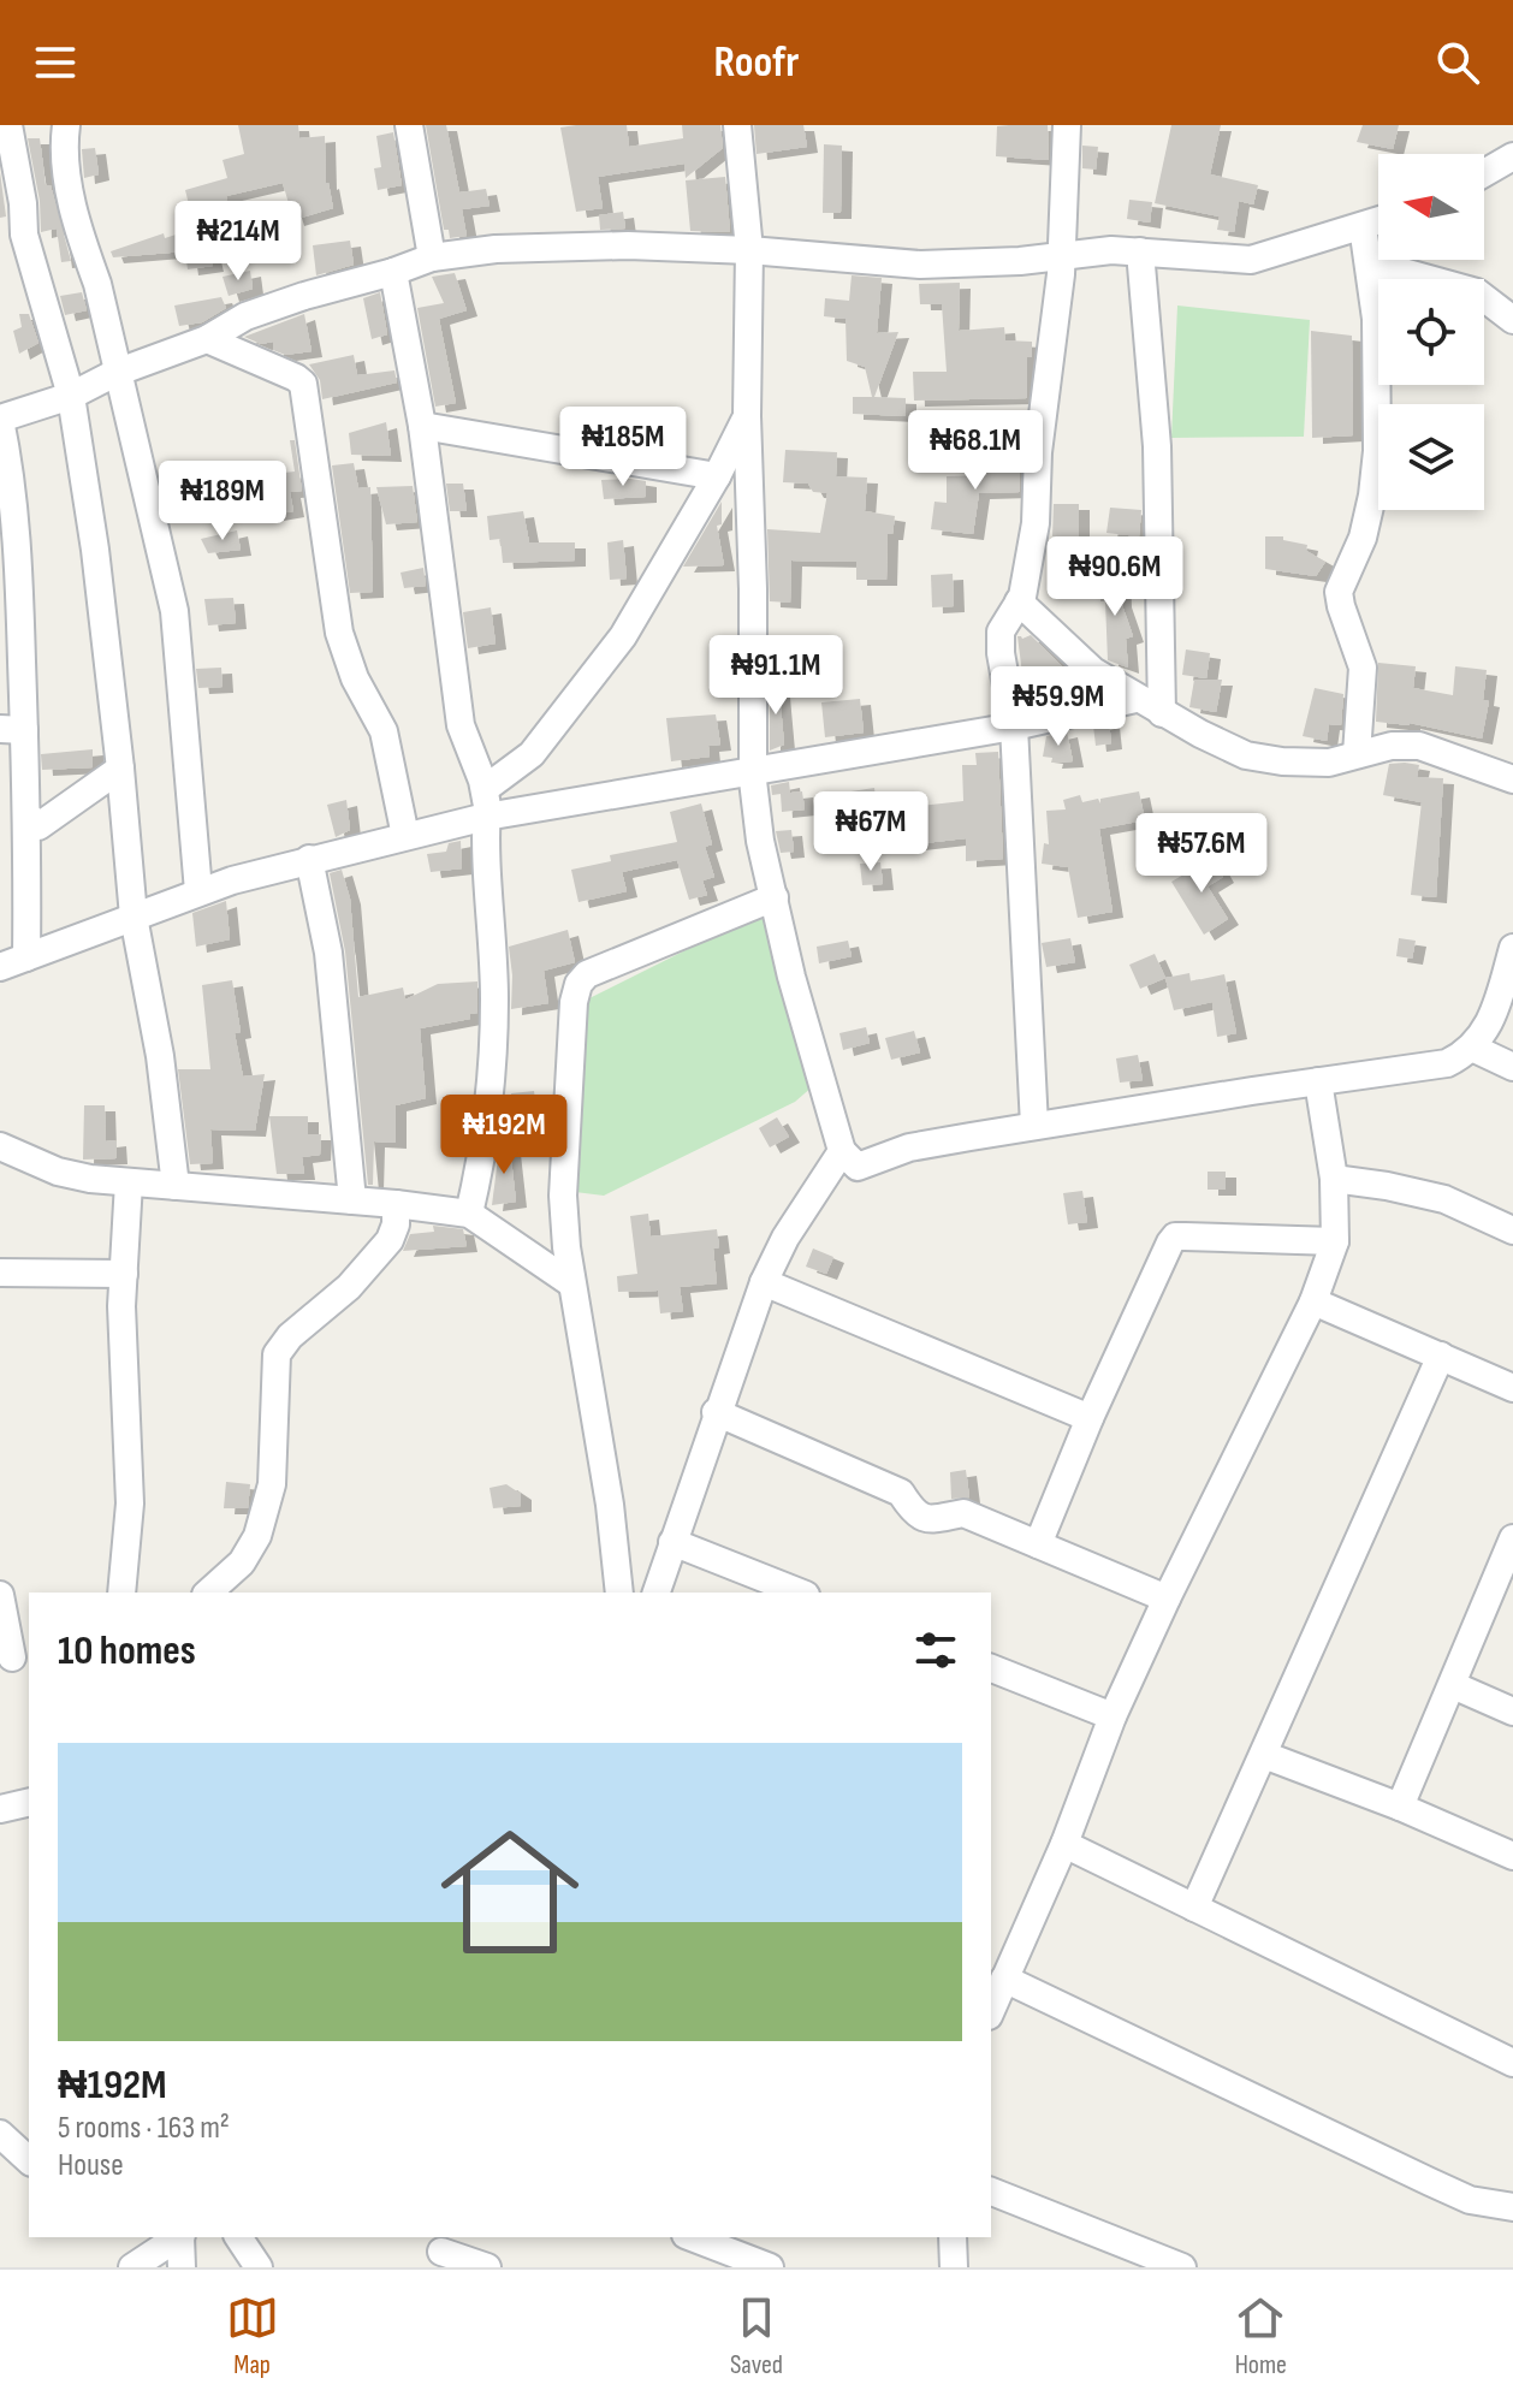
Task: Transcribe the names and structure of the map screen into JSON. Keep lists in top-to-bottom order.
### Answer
{
  "north": "left",
  "page": {
    "header": "Roofr",
    "price": [
      "₦214M",
      "₦185M",
      "₦68.1M",
      "₦189M",
      "₦90.6M",
      "₦91.1M",
      "₦59.9M",
      "₦67M",
      "₦57.6M",
      "₦192M"
    ],
    "heading": "10 homes",
    "list": [
      {
        "name": "₦192M",
        "note": "5 rooms · 163 m² · House"
      }
    ],
    "tabs": ["Map", "Saved", "Home"]
  }
}
